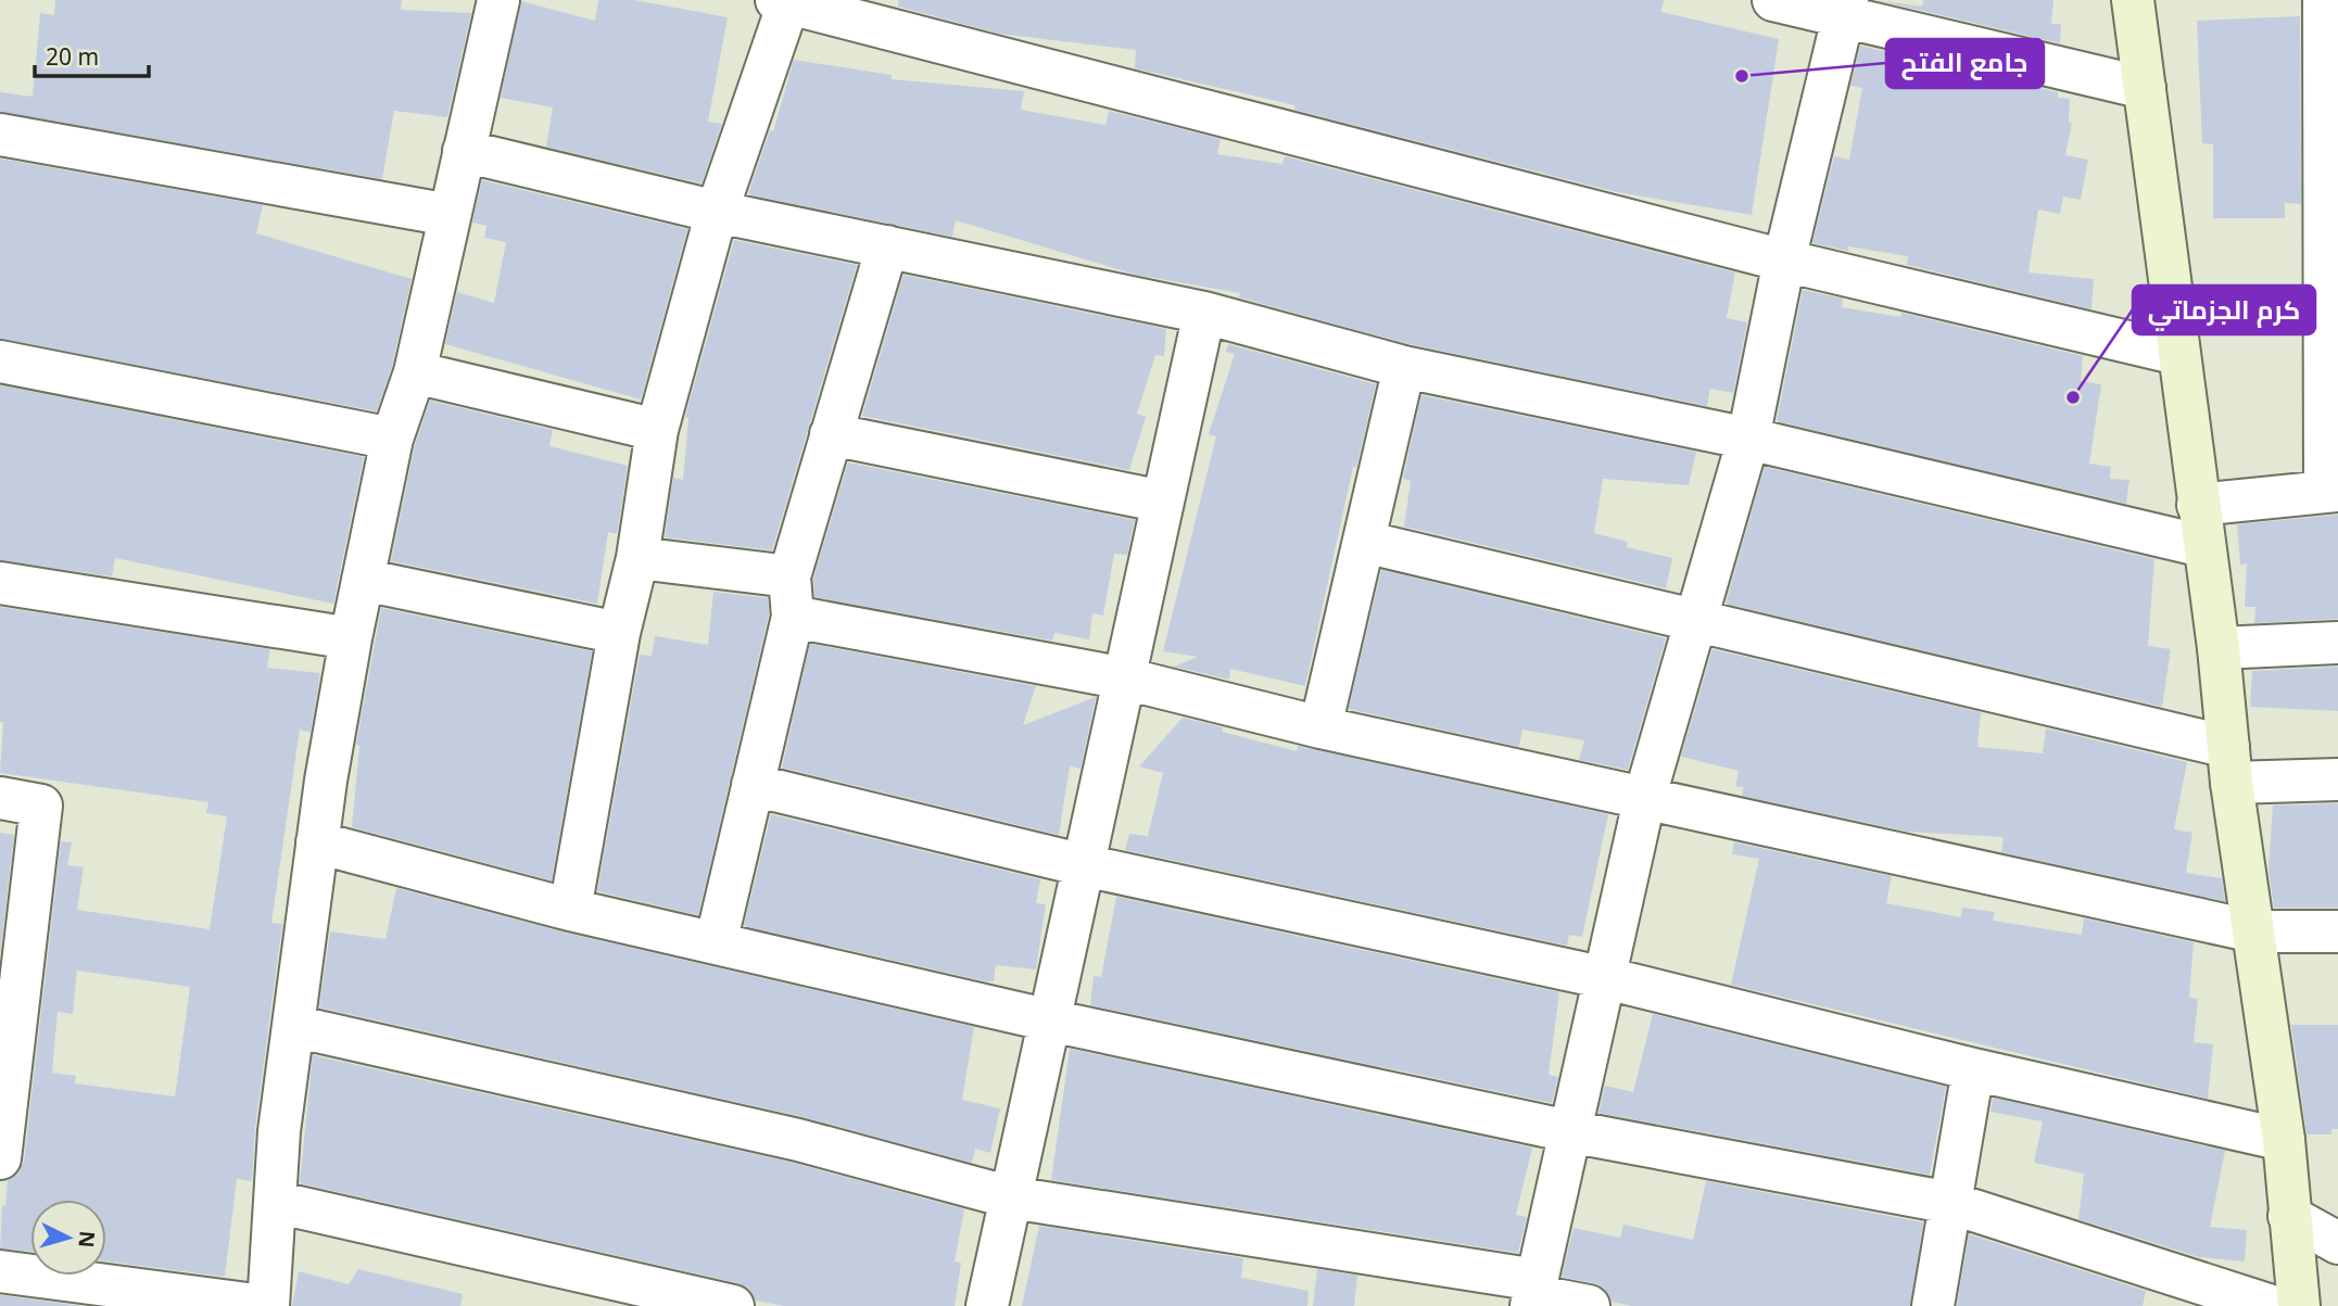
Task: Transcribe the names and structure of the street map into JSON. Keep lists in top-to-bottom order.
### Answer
{
  "places": ["جامع الفتح", "كرم الجزماتي"],
  "scale_bar": "20 m",
  "north": "right"
}
